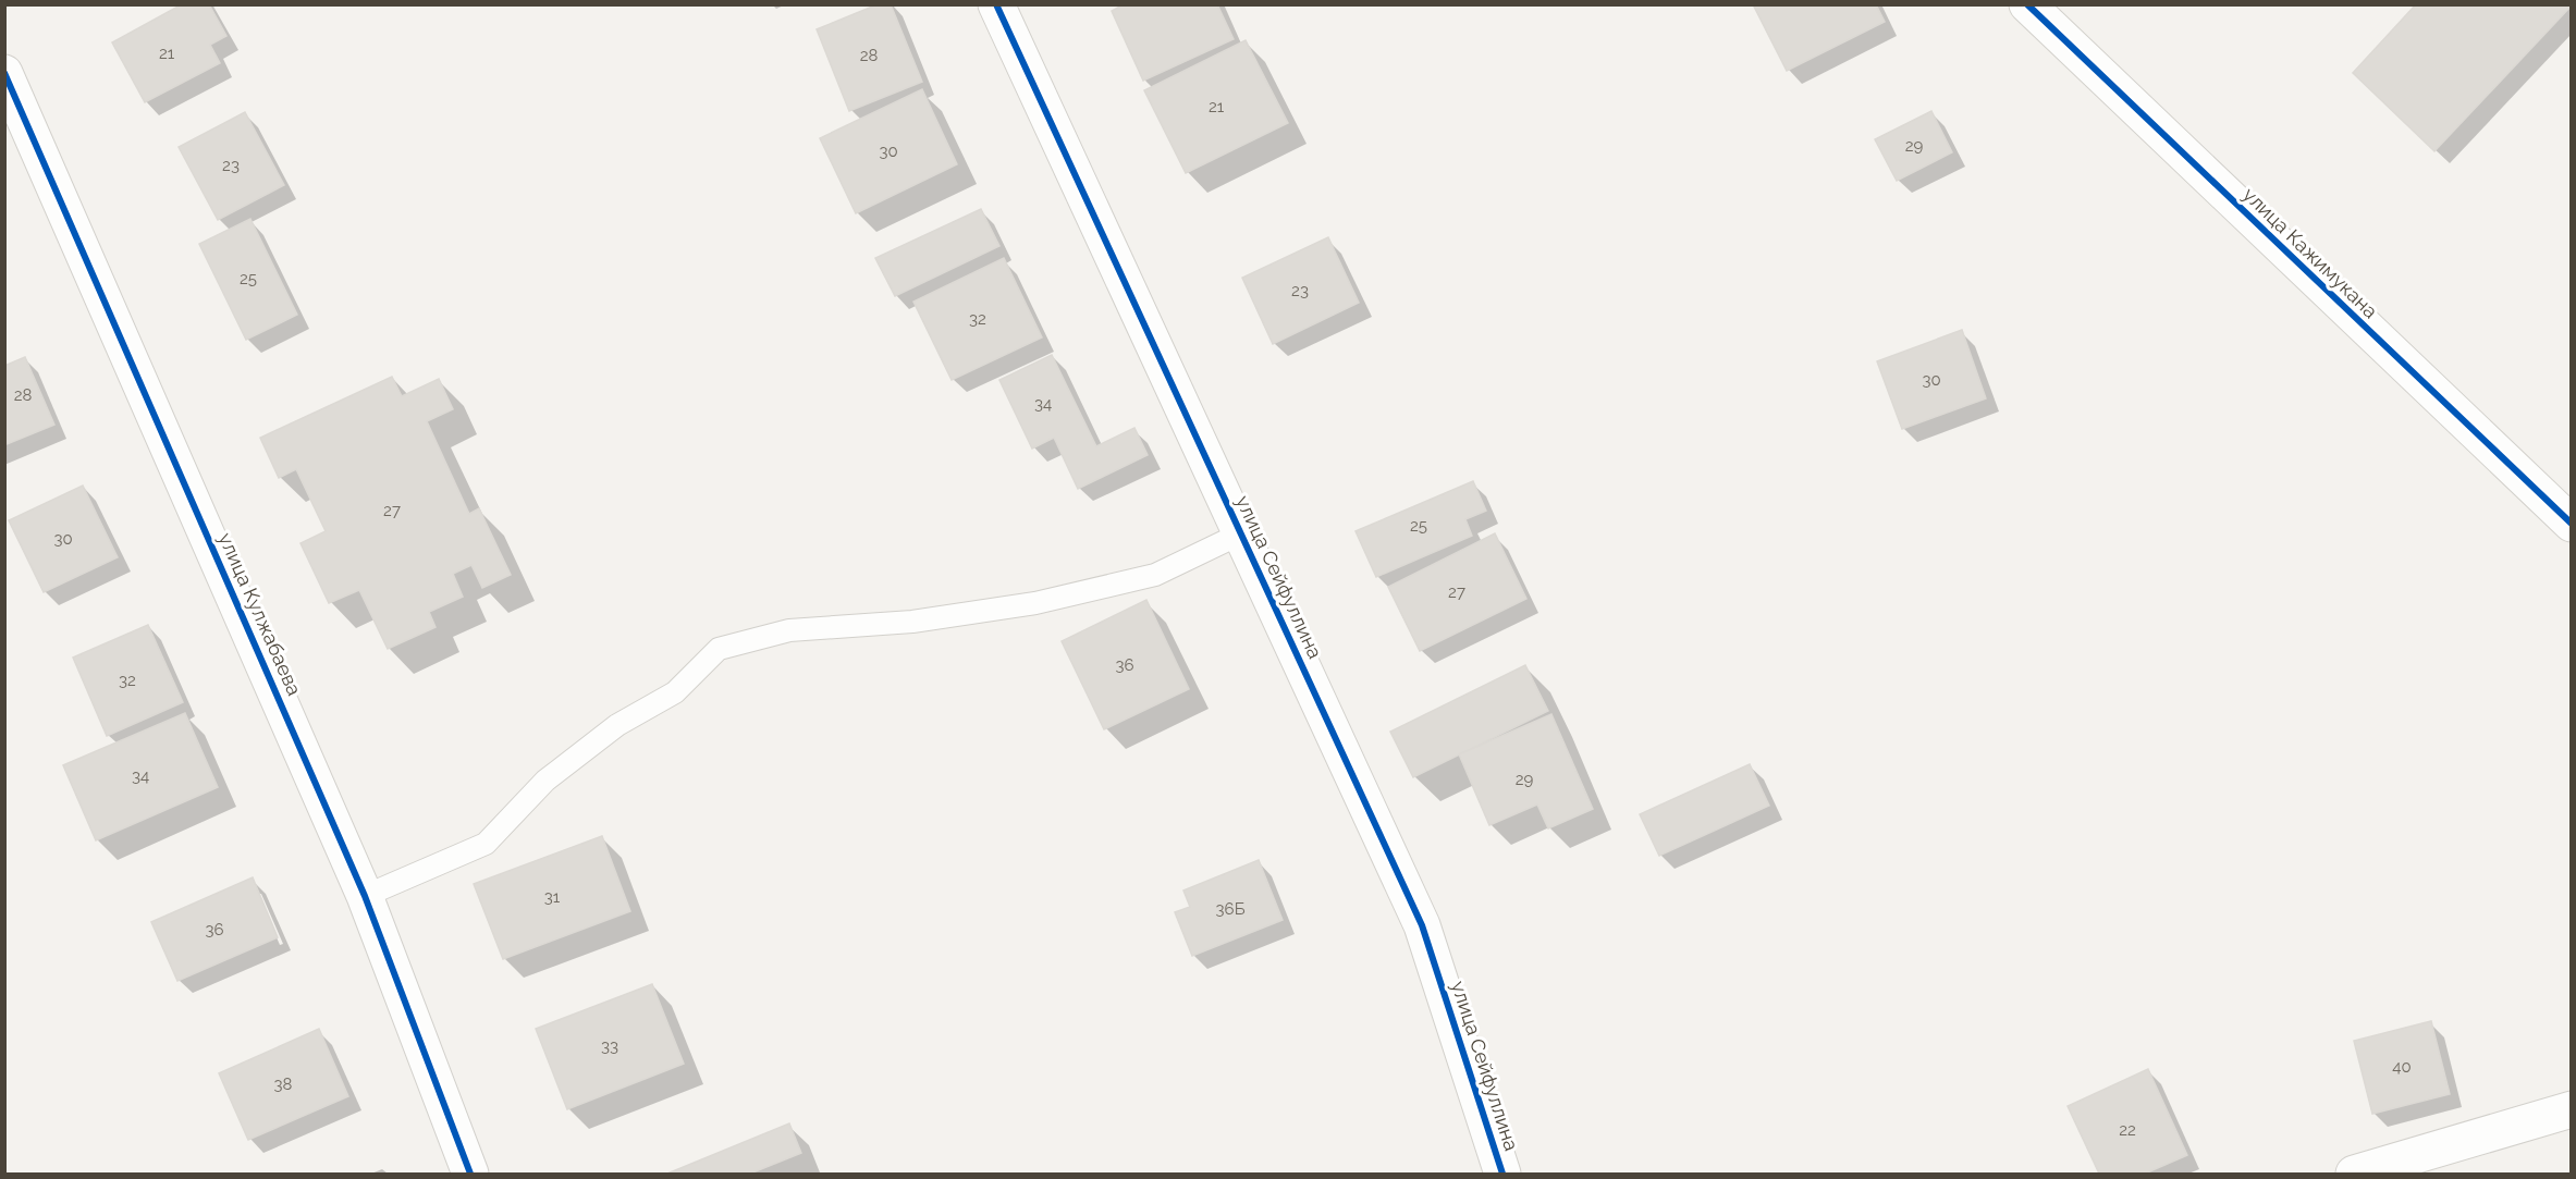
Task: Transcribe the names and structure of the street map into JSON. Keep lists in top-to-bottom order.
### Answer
{
  "streets": {
    "street": ["улица Кажимукана", "улица Сейфуллина", "улица Кулжабаева"]
  },
  "house_numbers": [
    "21",
    "28",
    "21",
    "29",
    "30",
    "23",
    "25",
    "23",
    "32",
    "30",
    "28",
    "34",
    "27",
    "25",
    "30",
    "27",
    "36",
    "32",
    "34",
    "29",
    "31",
    "36Б",
    "36",
    "33",
    "40",
    "38",
    "22"
  ]
}
